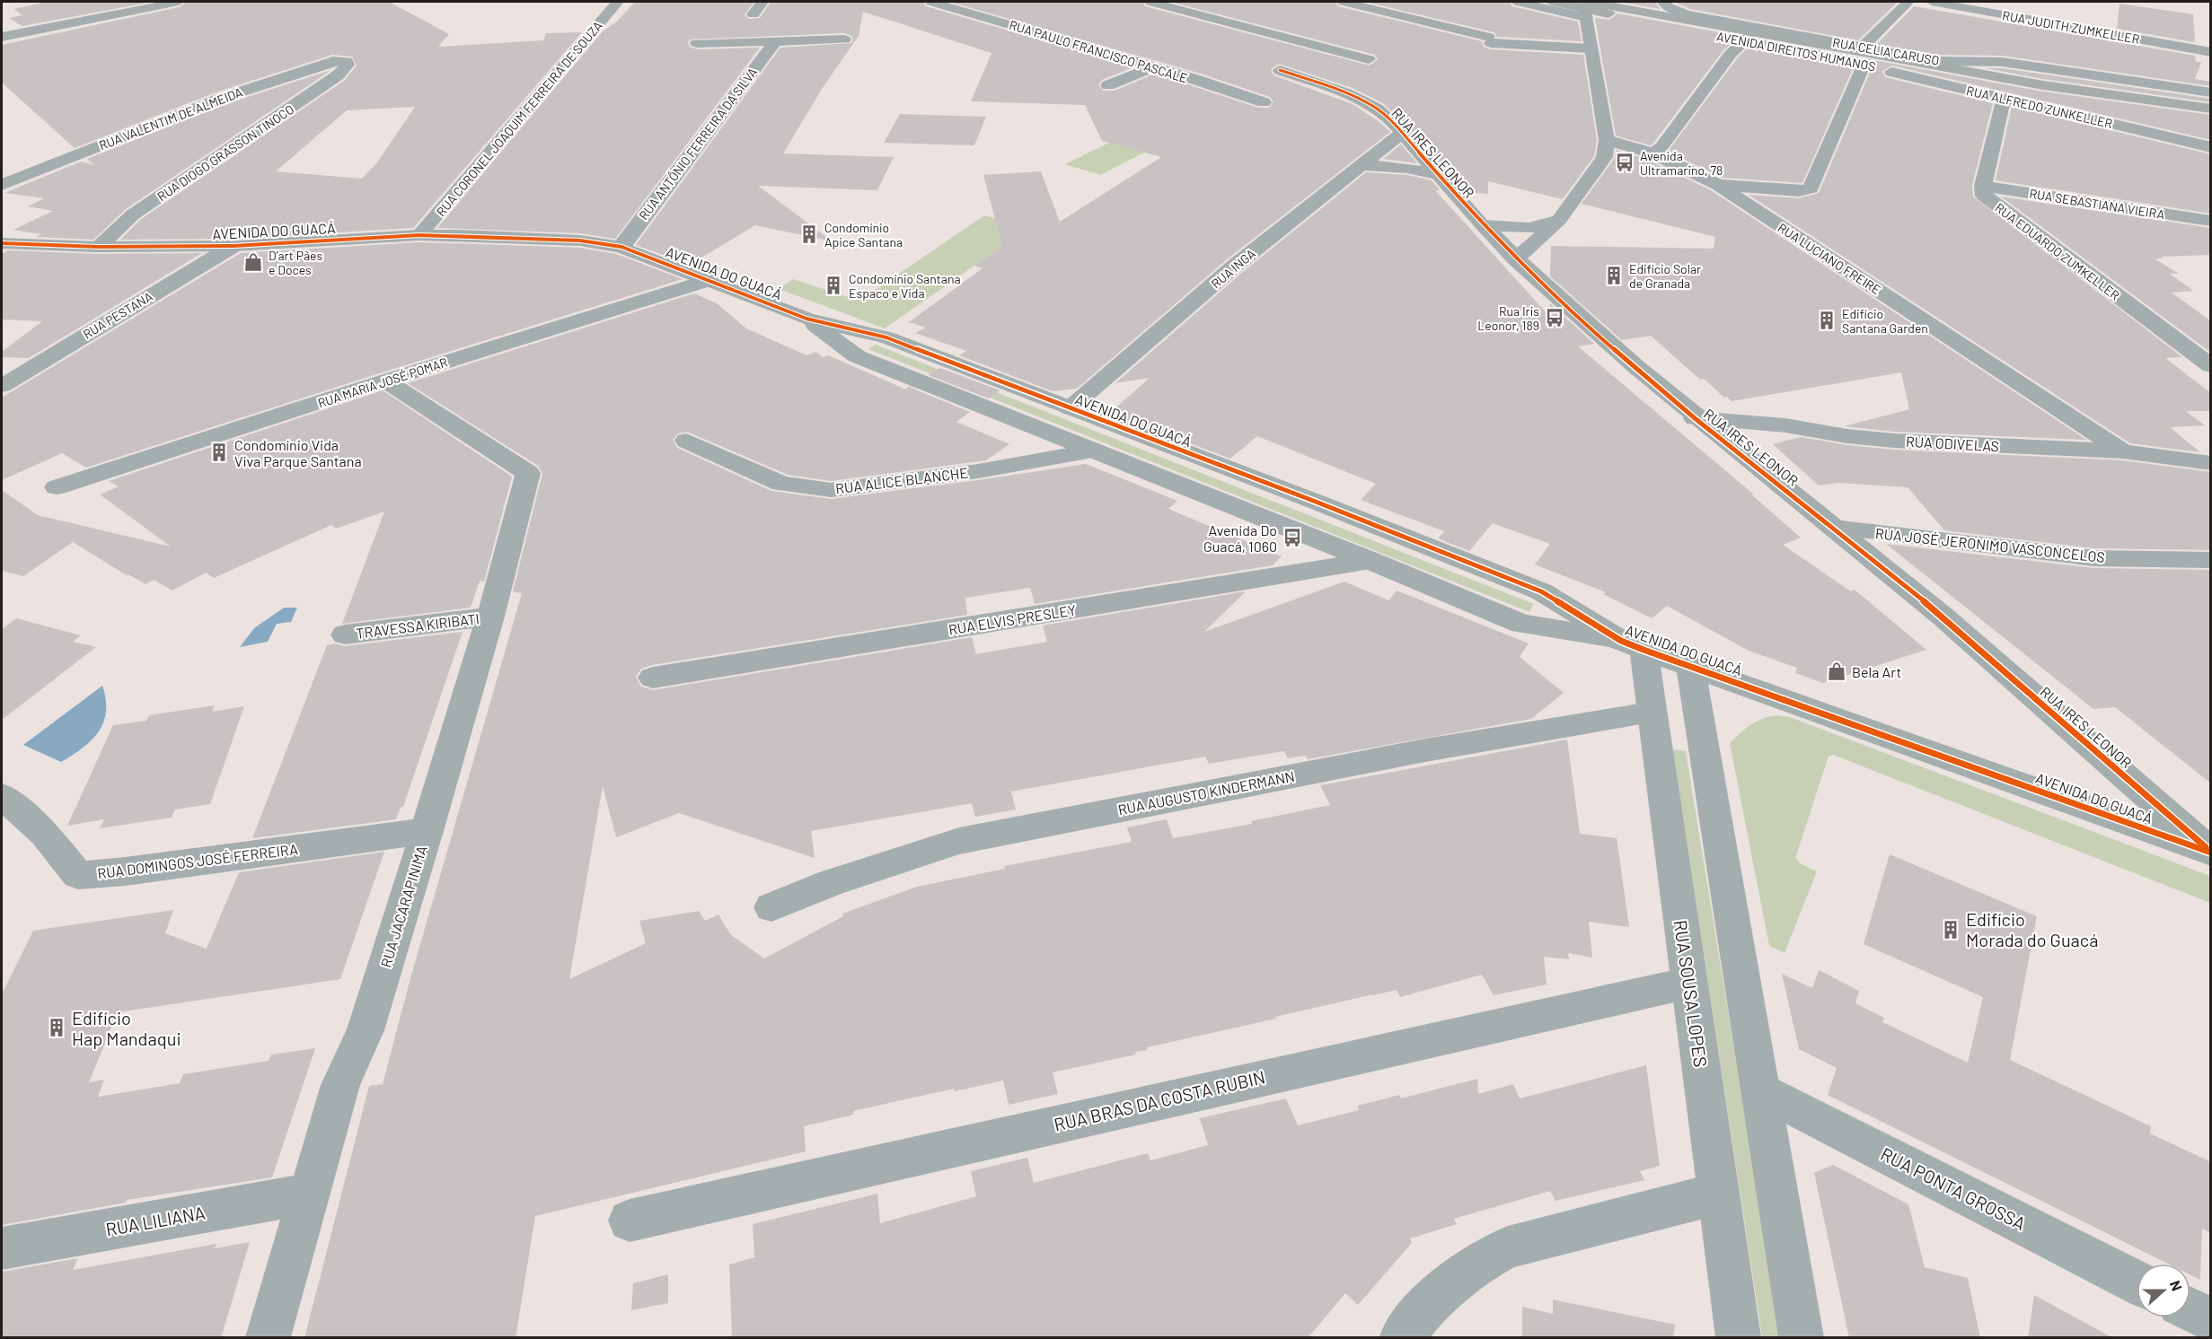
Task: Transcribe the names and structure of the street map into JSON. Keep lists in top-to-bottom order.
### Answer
{
  "streets": {
    "main road": ["AVENIDA DIREITOS HUMANOS"],
    "street": [
      "RUA JUDITH ZUMKELLER",
      "RUA PAULO FRANCISCO PASCALE",
      "RUA CELIA CARUSO",
      "RUA ALFREDO ZUNKELLER",
      "RUA VALENTIM DE ALMEIDA",
      "RUA CORONEL JOAQUIM FERREIRA DE SOUZA",
      "RUA ANTÔNIO FERREIRA DA SILVA",
      "RUA DIOGO GRASSON TINOCO",
      "RUA IRES LEONOR",
      "RUA SEBASTIANA VIEIRA",
      "AVENIDA DO GUACÁ",
      "RUA EDUARDO ZUMKELLER",
      "RUA LUCIANO FREIRE",
      "RUA INGA",
      "RUA PESTANA",
      "RUA MARIA JOSÉ POMAR",
      "RUA ODIVELAS",
      "RUA ALICE BLANCHE",
      "RUA JOSÉ JERONIMO VASCONCELOS",
      "RUA ELVIS PRESLEY",
      "TRAVESSA KIRIBATI",
      "RUA AUGUSTO KINDERMANN",
      "RUA DOMINGOS JOSÉ FERREIRA",
      "RUA JACARAPINIMA",
      "RUA SOUSA LOPES",
      "RUA BRAS DA COSTA RUBIN",
      "RUA PONTA GROSSA",
      "RUA LILIANA"
    ]
  },
  "crossings": [
    ["AVENIDA DIREITOS HUMANOS", "RUA ALFREDO ZUNKELLER"],
    ["RUA VALENTIM DE ALMEIDA", "RUA DIOGO GRASSON TINOCO"],
    ["RUA CORONEL JOAQUIM FERREIRA DE SOUZA", "AVENIDA DO GUACÁ"],
    ["RUA ANTÔNIO FERREIRA DA SILVA", "AVENIDA DO GUACÁ"],
    ["RUA DIOGO GRASSON TINOCO", "AVENIDA DO GUACÁ"],
    ["RUA IRES LEONOR", "AVENIDA DO GUACÁ"],
    ["RUA IRES LEONOR", "RUA INGA"],
    ["RUA IRES LEONOR", "RUA ODIVELAS"],
    ["RUA IRES LEONOR", "RUA JOSÉ JERONIMO VASCONCELOS"],
    ["RUA SEBASTIANA VIEIRA", "RUA EDUARDO ZUMKELLER"],
    ["AVENIDA DO GUACÁ", "RUA INGA"],
    ["AVENIDA DO GUACÁ", "RUA PESTANA"],
    ["AVENIDA DO GUACÁ", "RUA MARIA JOSÉ POMAR"],
    ["AVENIDA DO GUACÁ", "RUA ALICE BLANCHE"],
    ["AVENIDA DO GUACÁ", "RUA ELVIS PRESLEY"],
    ["AVENIDA DO GUACÁ", "RUA SOUSA LOPES"],
    ["RUA LUCIANO FREIRE", "RUA ODIVELAS"],
    ["RUA MARIA JOSÉ POMAR", "RUA JACARAPINIMA"],
    ["TRAVESSA KIRIBATI", "RUA JACARAPINIMA"],
    ["RUA AUGUSTO KINDERMANN", "RUA SOUSA LOPES"],
    ["RUA DOMINGOS JOSÉ FERREIRA", "RUA JACARAPINIMA"],
    ["RUA JACARAPINIMA", "RUA LILIANA"],
    ["RUA SOUSA LOPES", "RUA BRAS DA COSTA RUBIN"]
  ],
  "places": {
    "bus stop": ["Avenida Ultramarino, 78", "Rua Iris Leonor, 189", "Avenida Do Guacá, 1060"],
    "building": [
      "Condomínio Apice Santana",
      "Edifício Solar de Granada",
      "Condomínio Santana Espaco e Vida",
      "Edifício Santana Garden",
      "Condomínio Vida Viva Parque Santana",
      "Edifício Morada do Guacá",
      "Edifício Hap Mandaqui"
    ],
    "shop": ["D'art Pães e Doces", "Bela Art"]
  },
  "north": "right"
}
